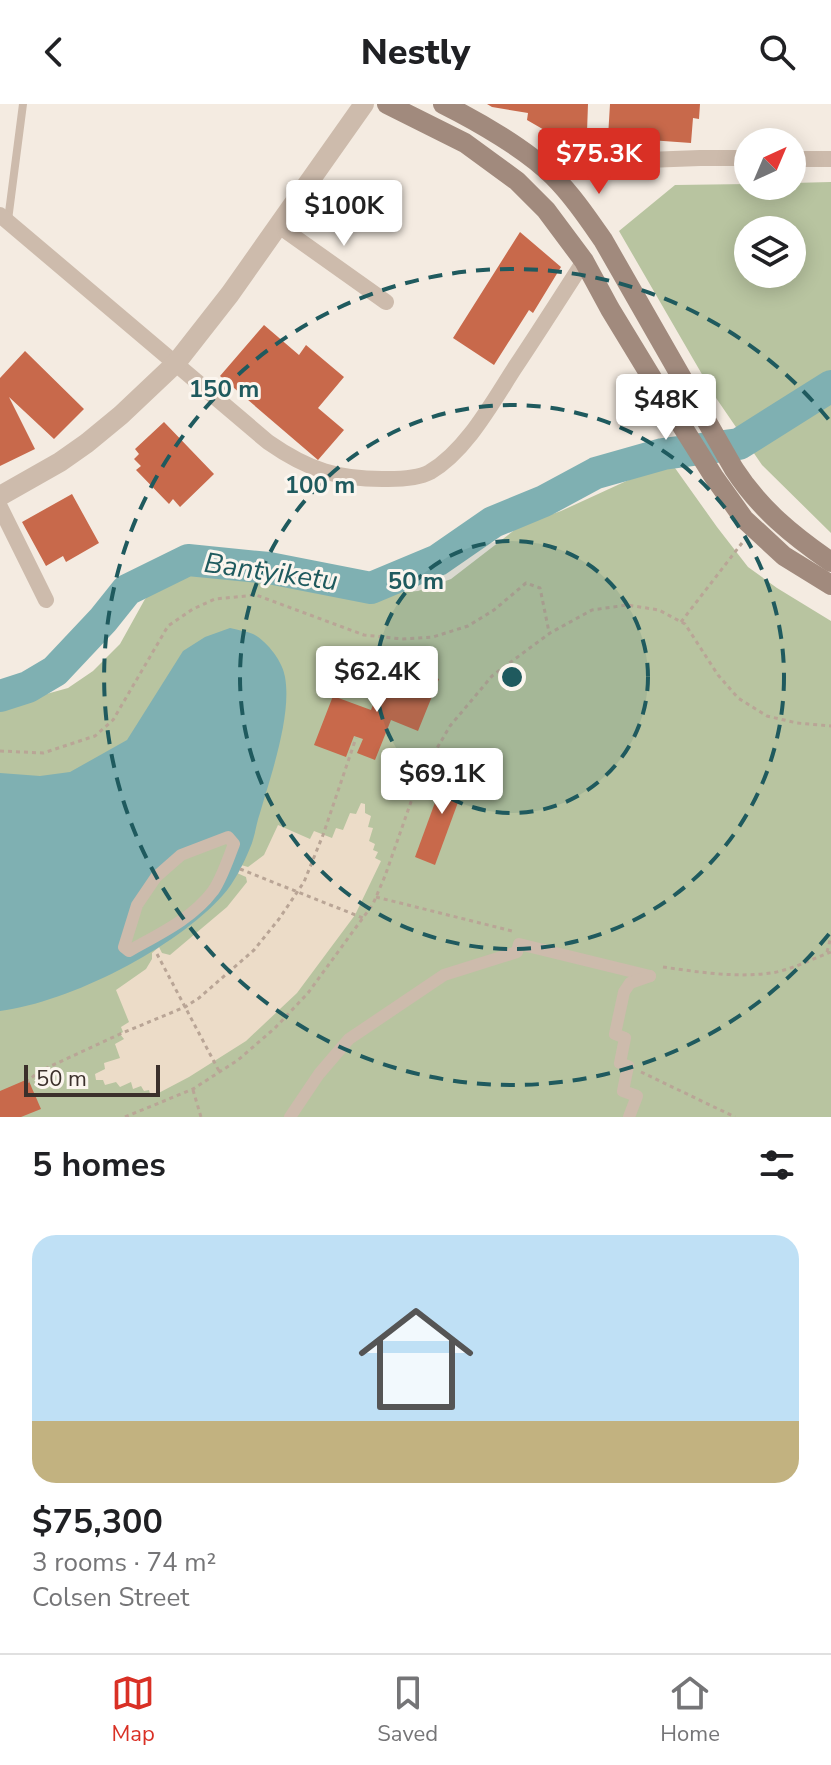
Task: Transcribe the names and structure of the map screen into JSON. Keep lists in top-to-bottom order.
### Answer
{
  "water": ["Bantyiketu"],
  "scale_bar": "50 m",
  "north": "top right",
  "page": {
    "header": "Nestly",
    "price": [
      "$75.3K",
      "$100K",
      "$48K",
      "$62.4K",
      "$69.1K"
    ],
    "scale": "50 m",
    "heading": "5 homes",
    "list": [
      {
        "name": "$75,300",
        "note": "3 rooms · 74 m² · Colsen Street"
      }
    ],
    "tabs": ["Map", "Saved", "Home"]
  },
  "rings": ["150 m", "100 m", "50 m"]
}
